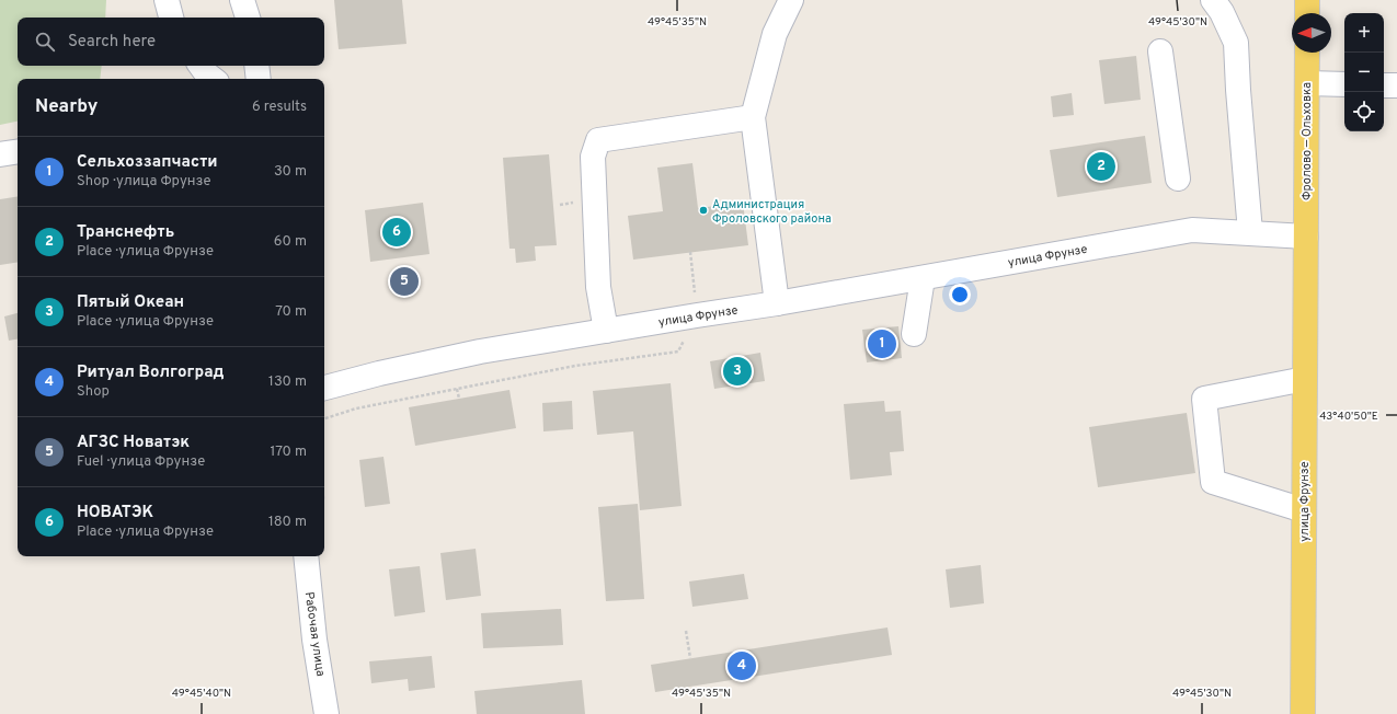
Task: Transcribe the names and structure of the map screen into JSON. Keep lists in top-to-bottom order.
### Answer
{
  "streets": {
    "main road": ["Фролово — Ольховка", "улица Фрунзе"],
    "street": ["Рабочая улица"]
  },
  "crossings": [
    ["Фролово — Ольховка", "улица Фрунзе"]
  ],
  "places": ["Администрация Фроловского района"],
  "north": "left",
  "page": {
    "map_buttons": ["+", "−"],
    "search": "Search here",
    "heading": ["Nearby", "6 results"],
    "list": [
      {
        "mark": "1",
        "name": "Сельхоззапчасти",
        "note": "Shop · улица Фрунзе",
        "value": "30 m"
      },
      {
        "mark": "2",
        "name": "Транснефть",
        "note": "Place · улица Фрунзе",
        "value": "60 m"
      },
      {
        "mark": "3",
        "name": "Пятый Океан",
        "note": "Place · улица Фрунзе",
        "value": "70 m"
      },
      {
        "mark": "4",
        "name": "Ритуал Волгоград",
        "note": "Shop",
        "value": "130 m"
      },
      {
        "mark": "5",
        "name": "АГЗС Новатэк",
        "note": "Fuel · улица Фрунзе",
        "value": "170 m"
      },
      {
        "mark": "6",
        "name": "НОВАТЭК",
        "note": "Place · улица Фрунзе",
        "value": "180 m"
      }
    ],
    "pins": [
      "2",
      "6",
      "5",
      "1",
      "3",
      "4"
    ]
  },
  "coordinates": [
    "49°45'35\"N",
    "49°45'30\"N",
    "43°40'50\"E",
    "49°45'40\"N"
  ]
}
